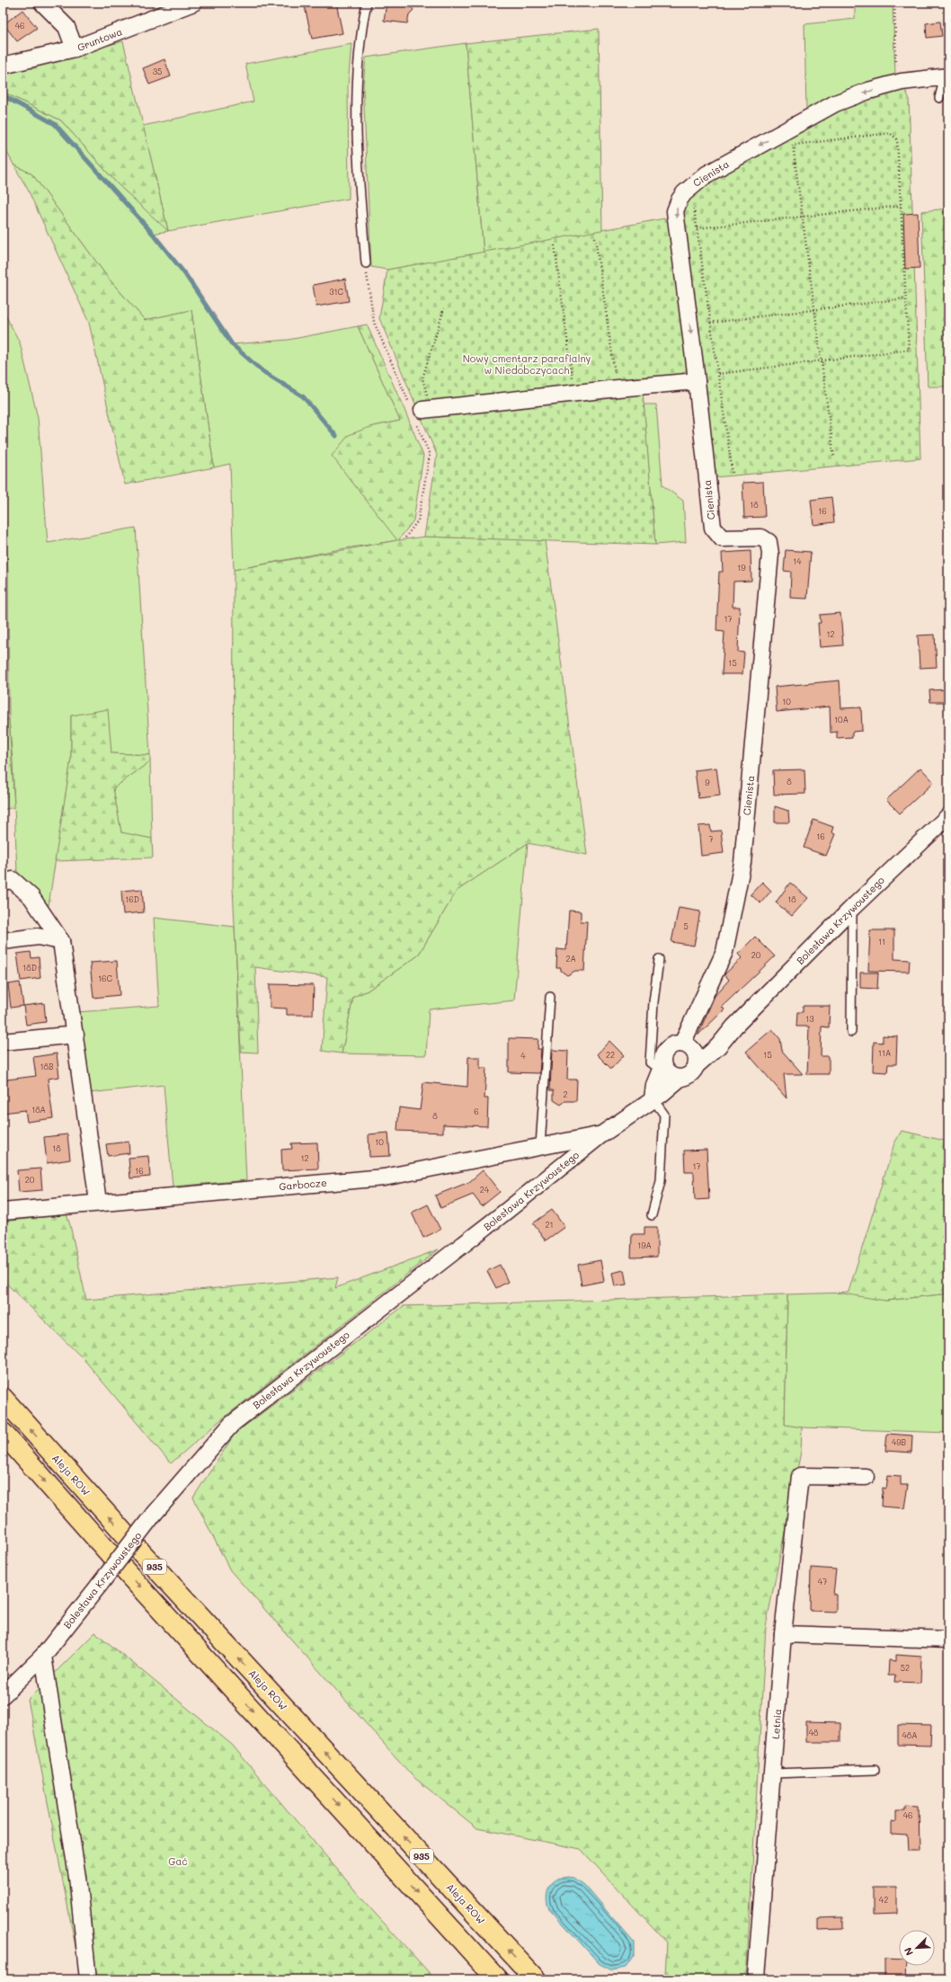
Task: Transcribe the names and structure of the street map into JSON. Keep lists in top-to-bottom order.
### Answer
{
  "streets": {
    "main road": ["Aleja ROW", "935"],
    "street": [
      "Gruntowa",
      "Cienista",
      "Bolesława Krzywoustego",
      "Garbocze",
      "Letnia"
    ]
  },
  "crossings": [
    ["Cienista", "Bolesława Krzywoustego"],
    ["Bolesława Krzywoustego", "Garbocze"]
  ],
  "parks": ["Nowy cmentarz parafialny w Niedobczycach", "Gać"],
  "house_numbers": [
    "46",
    "35",
    "31C",
    "18",
    "16",
    "14",
    "19",
    "17",
    "12",
    "15",
    "10",
    "10A",
    "8",
    "9",
    "16",
    "7",
    "16D",
    "18",
    "5",
    "11",
    "20",
    "2A",
    "18D",
    "16C",
    "13",
    "11A",
    "22",
    "15",
    "4",
    "18B",
    "2",
    "18A",
    "6",
    "8",
    "10",
    "18",
    "12",
    "17",
    "16",
    "20",
    "24",
    "21",
    "19A",
    "49B",
    "47",
    "52",
    "48",
    "48A",
    "46",
    "42"
  ],
  "north": "bottom left"
}
